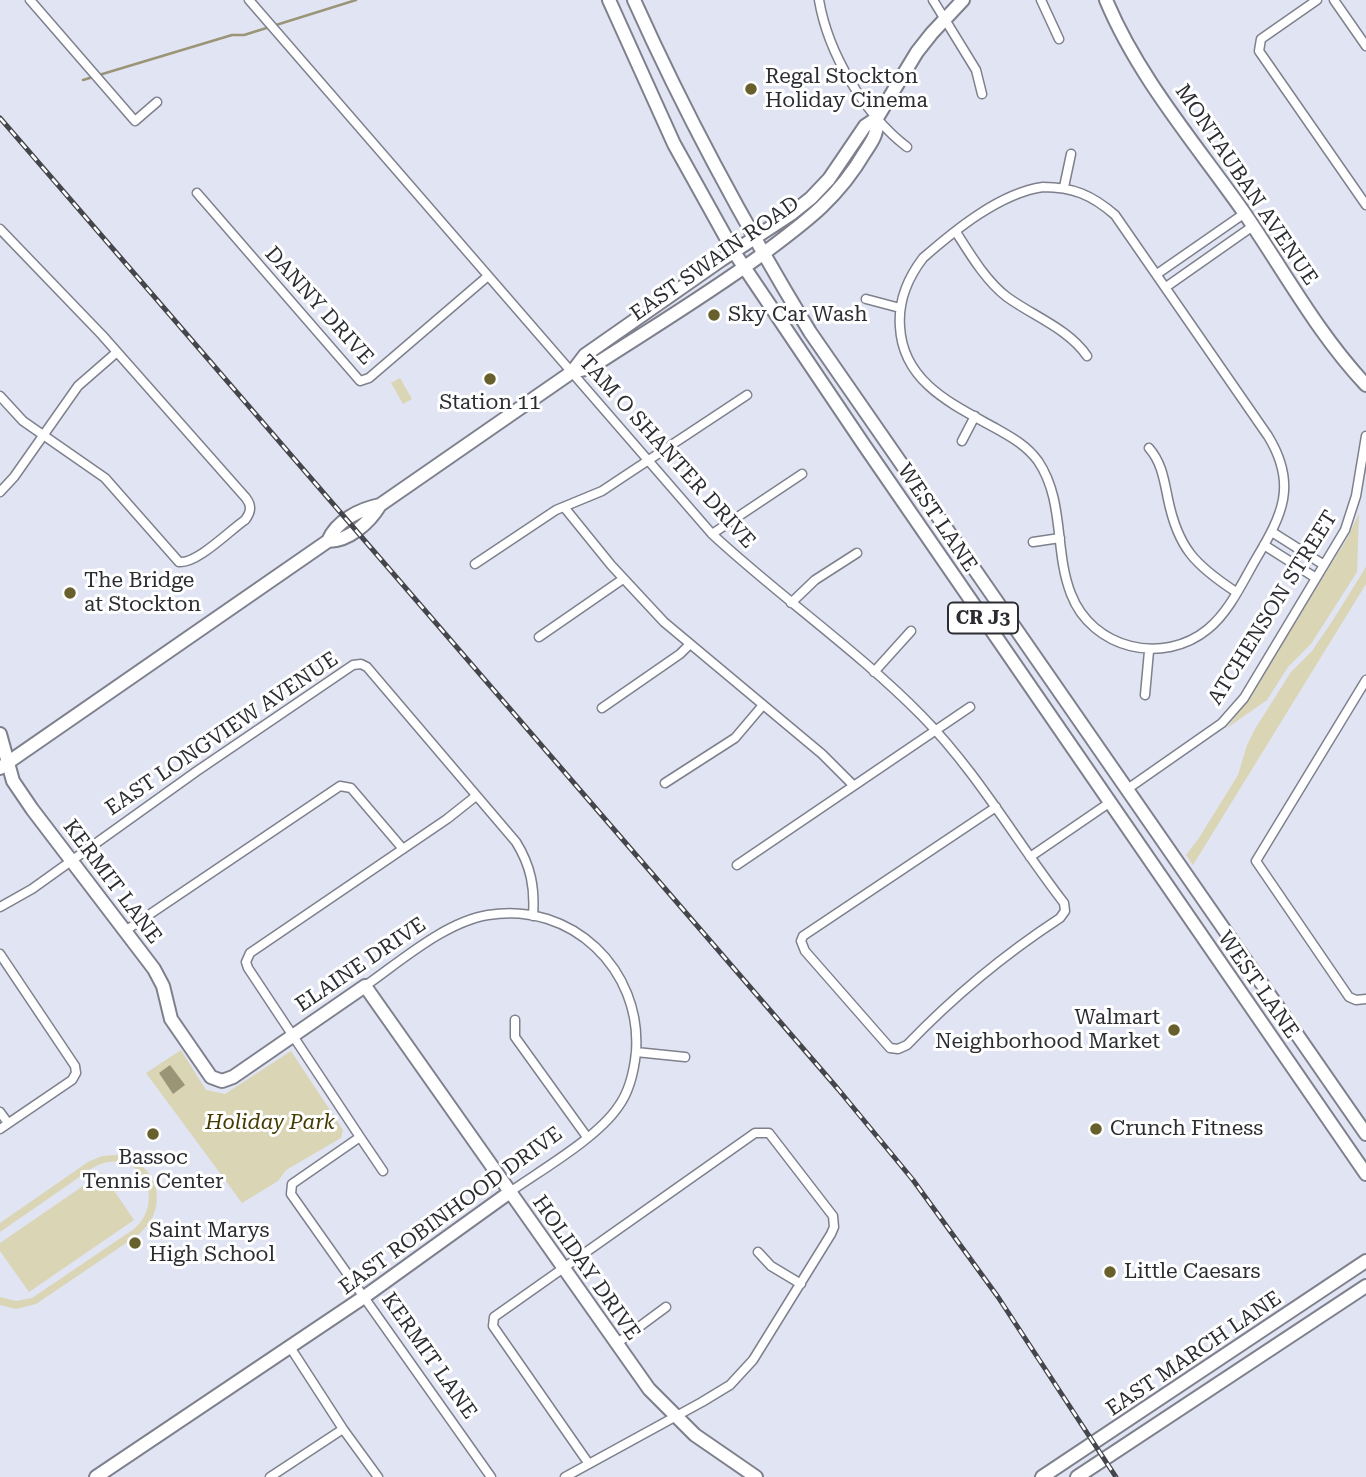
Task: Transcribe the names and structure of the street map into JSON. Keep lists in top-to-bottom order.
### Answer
{
  "streets": {
    "main road": [
      "MONTAUBAN AVENUE",
      "EAST SWAIN ROAD",
      "WEST LANE",
      "CR J3",
      "KERMIT LANE",
      "ELAINE DRIVE",
      "EAST ROBINHOOD DRIVE",
      "HOLIDAY DRIVE",
      "EAST MARCH LANE"
    ],
    "street": [
      "DANNY DRIVE",
      "TAM O SHANTER DRIVE",
      "ATCHENSON STREET",
      "EAST LONGVIEW AVENUE"
    ]
  },
  "crossings": [
    ["EAST SWAIN ROAD", "TAM O SHANTER DRIVE"],
    ["EAST SWAIN ROAD", "WEST LANE"],
    ["EAST SWAIN ROAD", "KERMIT LANE"],
    ["DANNY DRIVE", "TAM O SHANTER DRIVE"],
    ["WEST LANE", "ATCHENSON STREET"],
    ["EAST LONGVIEW AVENUE", "KERMIT LANE"],
    ["KERMIT LANE", "ELAINE DRIVE"],
    ["KERMIT LANE", "EAST ROBINHOOD DRIVE"],
    ["ELAINE DRIVE", "EAST ROBINHOOD DRIVE"],
    ["ELAINE DRIVE", "HOLIDAY DRIVE"],
    ["EAST ROBINHOOD DRIVE", "HOLIDAY DRIVE"]
  ],
  "parks": ["Holiday Park"],
  "places": [
    "Regal Stockton Holiday Cinema",
    "Sky Car Wash",
    "Station 11",
    "The Bridge at Stockton",
    "Walmart Neighborhood Market",
    "Crunch Fitness",
    "Bassoc Tennis Center",
    "Saint Marys High School",
    "Little Caesars"
  ]
}
